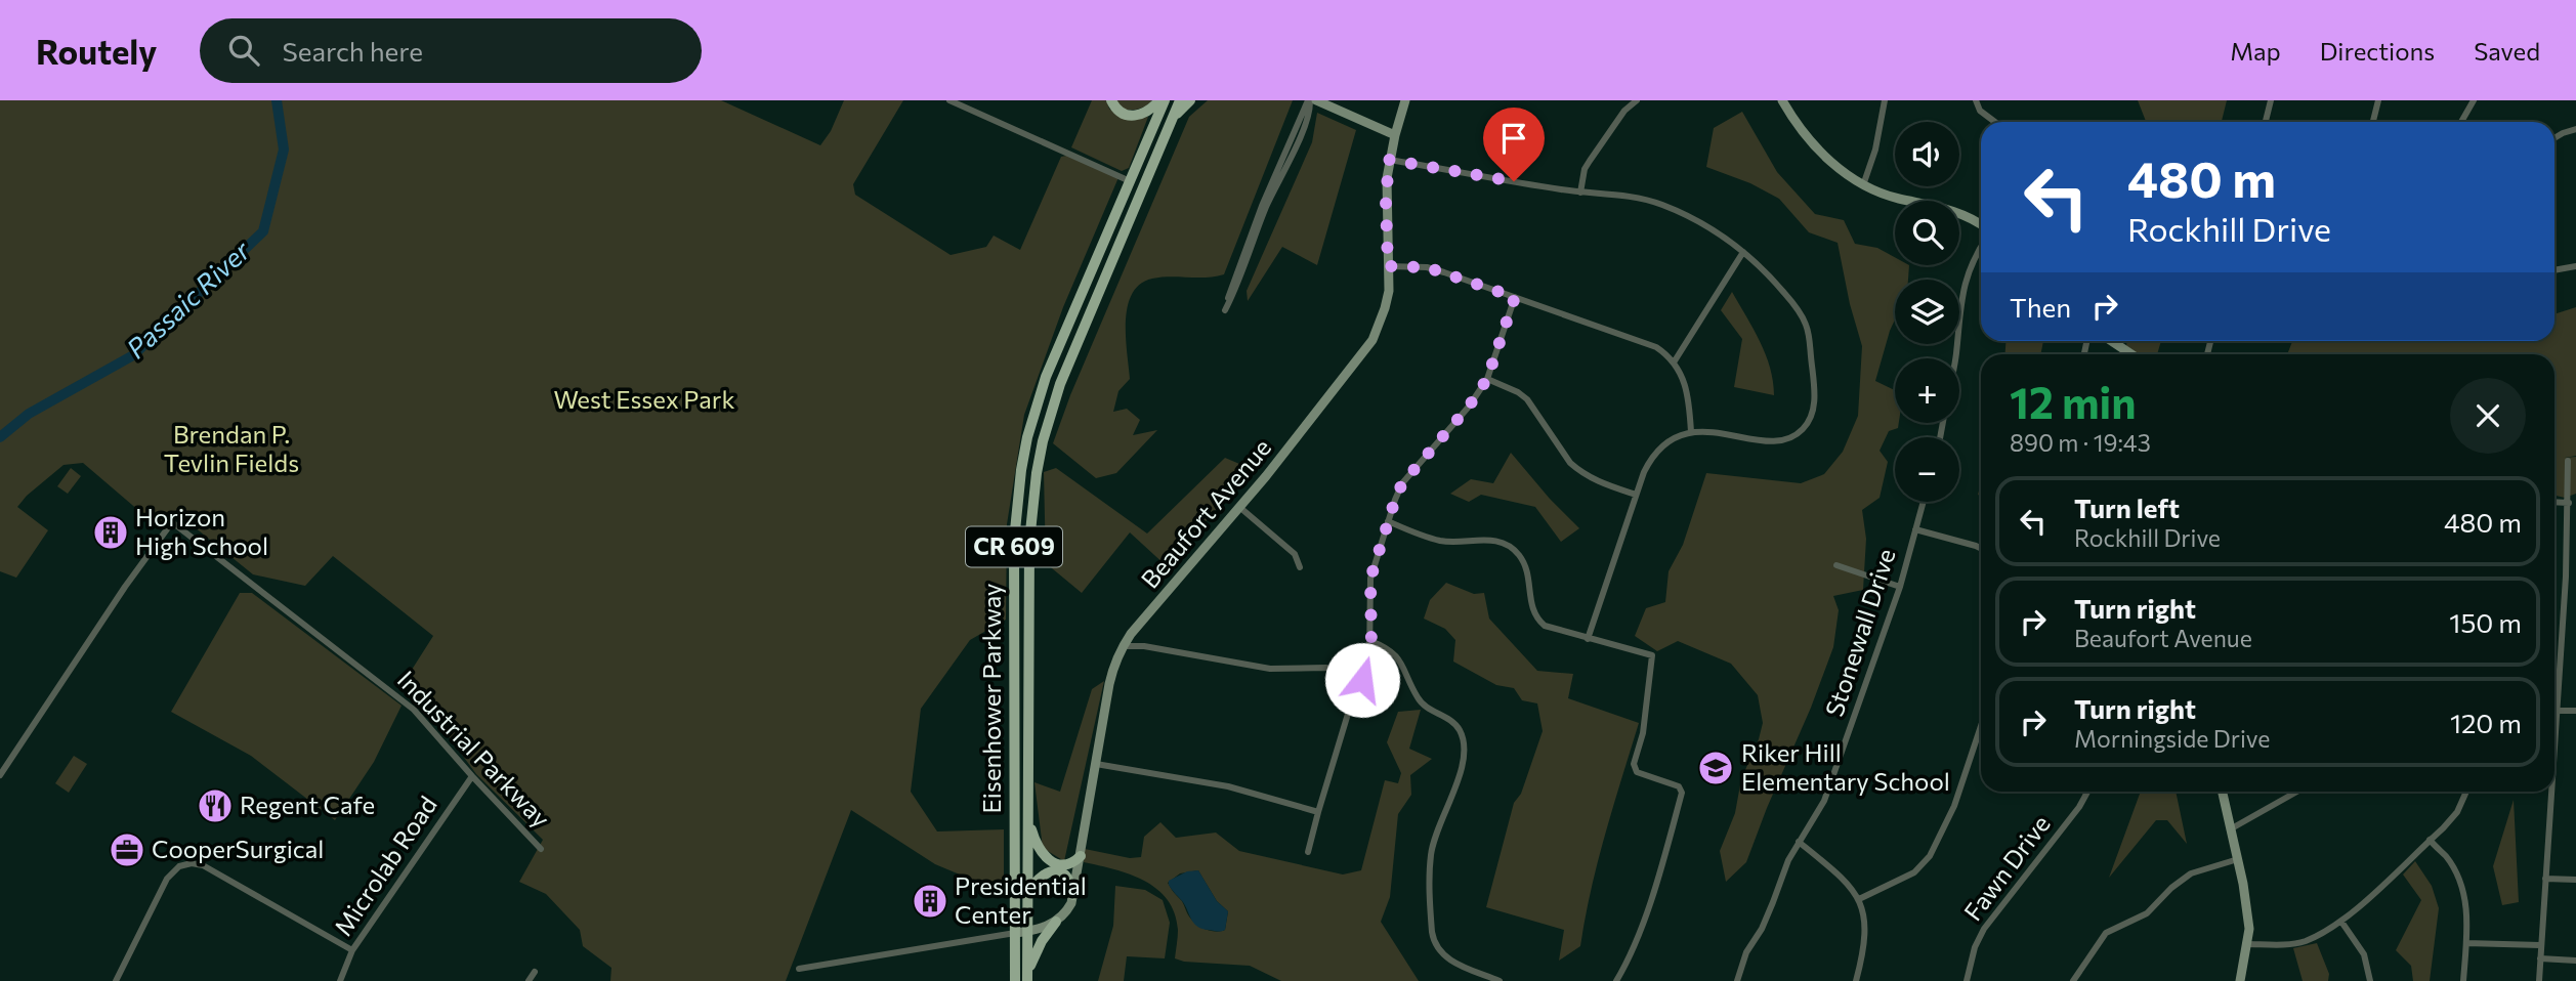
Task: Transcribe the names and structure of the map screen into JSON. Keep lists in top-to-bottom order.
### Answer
{
  "streets": {
    "main road": ["CR 609", "Eisenhower Parkway"],
    "street": [
      "Beaufort Avenue",
      "Stonewall Drive",
      "Industrial Parkway",
      "Microlab Road",
      "Fawn Drive"
    ]
  },
  "crossings": [
    ["Industrial Parkway", "Microlab Road"]
  ],
  "water": ["Passaic River"],
  "parks": ["West Essex Park", "Brendan P. Tevlin Fields"],
  "places": {
    "building": ["Horizon High School", "Presidential Center"],
    "school or university": ["Riker Hill Elementary School"],
    "restaurant": ["Regent Cafe"],
    "office": ["CooperSurgical"]
  },
  "page": {
    "header": "Routely",
    "search": "Search here",
    "nav": ["Map", "Directions", "Saved"],
    "map_buttons": ["+", "−"],
    "turn": ["480 m", "Rockhill Drive"],
    "then": "Then",
    "heading": ["12 min", "890 m · 19:43"],
    "list": [
      {
        "name": "Turn left",
        "note": "Rockhill Drive",
        "value": "480 m"
      },
      {
        "name": "Turn right",
        "note": "Beaufort Avenue",
        "value": "150 m"
      },
      {
        "name": "Turn right",
        "note": "Morningside Drive",
        "value": "120 m"
      }
    ]
  }
}
